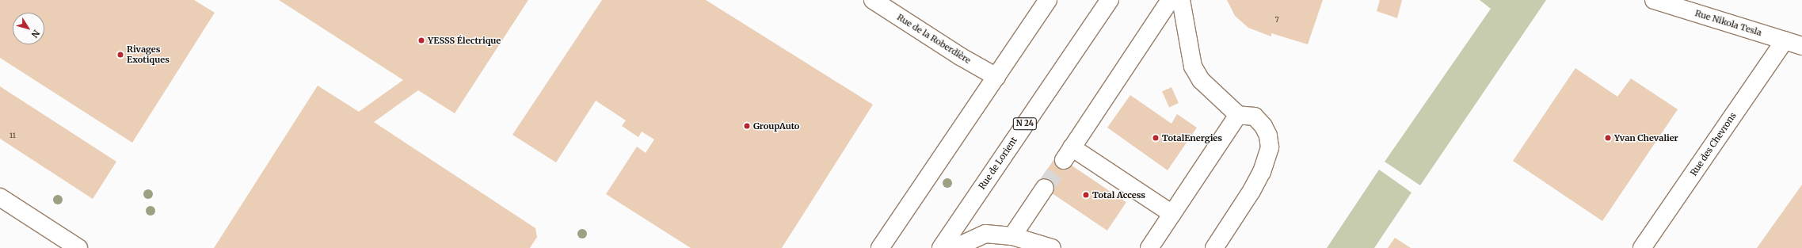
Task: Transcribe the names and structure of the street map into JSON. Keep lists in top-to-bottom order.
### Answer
{
  "streets": {
    "street": [
      "Rue Nikola Tesla",
      "Rue de la Roberdière",
      "N 24",
      "Rue des Chevrons",
      "Rue de Lorient"
    ]
  },
  "crossings": [
    ["Rue Nikola Tesla", "Rue des Chevrons"]
  ],
  "places": [
    "YESSS Électrique",
    "Rivages Exotiques",
    "GroupAuto",
    "TotalEnergies",
    "Yvan Chevalier",
    "Total Access"
  ],
  "house_numbers": ["7", "11"],
  "north": "bottom right"
}
